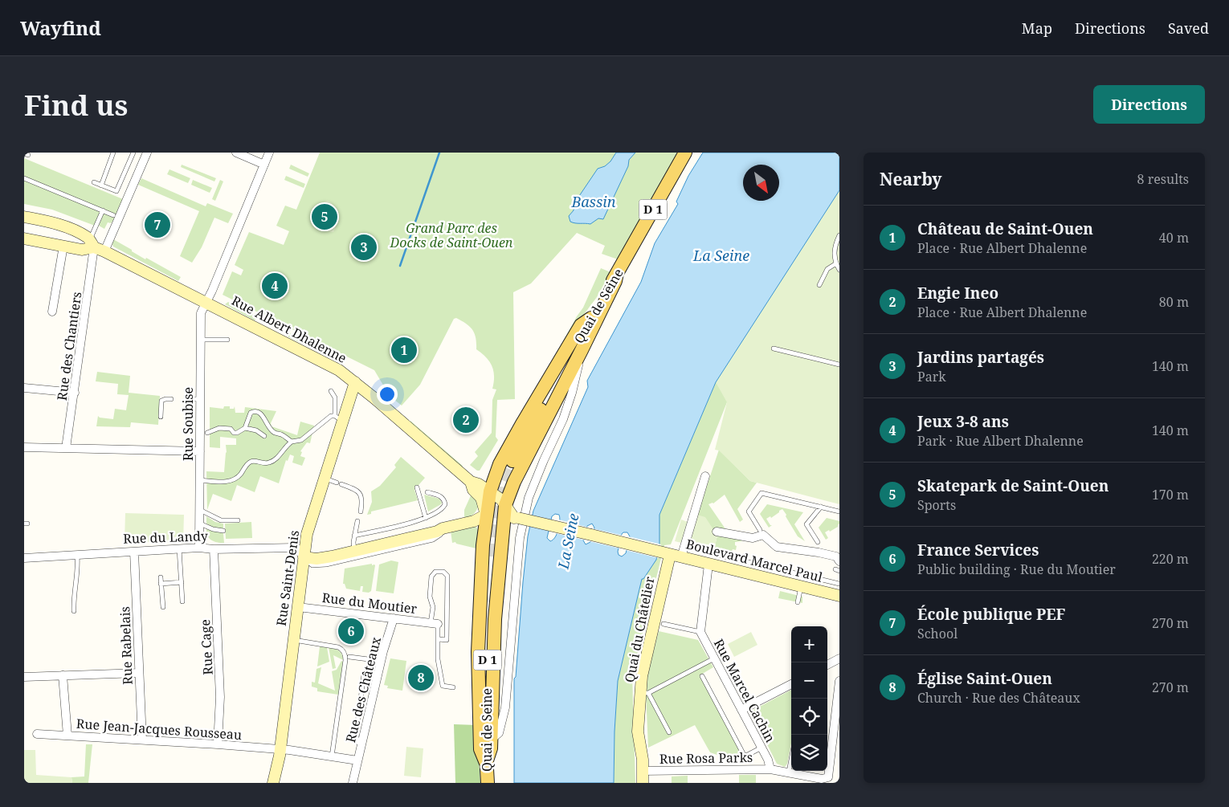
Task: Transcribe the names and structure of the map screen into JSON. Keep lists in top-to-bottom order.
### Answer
{
  "streets": {
    "main road": [
      "D 1",
      "Quai de Seine",
      "Rue Albert Dhalenne",
      "Rue du Landy",
      "Boulevard Marcel Paul",
      "Rue Saint-Denis",
      "Quai du Châtelier"
    ],
    "street": [
      "Rue des Chantiers",
      "Rue Soubise",
      "Rue du Moutier",
      "Rue Rabelais",
      "Rue Cage",
      "Rue des Châteaux",
      "Rue Marcel Cachin",
      "Rue Jean-Jacques Rousseau",
      "Rue Rosa Parks"
    ]
  },
  "crossings": [
    ["Rue Albert Dhalenne", "Rue des Chantiers"],
    ["Rue Albert Dhalenne", "Rue Soubise"],
    ["Rue Albert Dhalenne", "Rue du Landy"],
    ["Rue Albert Dhalenne", "Boulevard Marcel Paul"],
    ["Rue Albert Dhalenne", "Rue Saint-Denis"],
    ["Rue Soubise", "Rue du Landy"],
    ["Rue du Landy", "Boulevard Marcel Paul"],
    ["Rue du Landy", "Rue Saint-Denis"],
    ["Rue du Landy", "Rue Rabelais"],
    ["Rue du Landy", "Rue Cage"],
    ["Boulevard Marcel Paul", "Quai du Châtelier"],
    ["Boulevard Marcel Paul", "Rue Marcel Cachin"],
    ["Rue Saint-Denis", "Rue du Moutier"],
    ["Rue Saint-Denis", "Rue des Châteaux"],
    ["Rue Saint-Denis", "Rue Jean-Jacques Rousseau"],
    ["Rue du Moutier", "Rue des Châteaux"],
    ["Quai du Châtelier", "Rue Rosa Parks"],
    ["Rue Rabelais", "Rue Jean-Jacques Rousseau"],
    ["Rue Cage", "Rue Jean-Jacques Rousseau"],
    ["Rue des Châteaux", "Rue Jean-Jacques Rousseau"],
    ["Rue Marcel Cachin", "Rue Rosa Parks"]
  ],
  "water": ["Bassin", "La Seine"],
  "parks": ["Grand Parc des Docks de Saint-Ouen"],
  "north": "bottom right",
  "page": {
    "header": "Wayfind",
    "nav": ["Map", "Directions", "Saved"],
    "buttons": "Directions",
    "title": "Find us",
    "heading": ["Nearby", "8 results"],
    "pins": [
      "5",
      "7",
      "3",
      "4",
      "1",
      "2",
      "6",
      "8"
    ],
    "list": [
      {
        "mark": "1",
        "name": "Château de Saint-Ouen",
        "note": "Place · Rue Albert Dhalenne",
        "value": "40 m"
      },
      {
        "mark": "2",
        "name": "Engie Ineo",
        "note": "Place · Rue Albert Dhalenne",
        "value": "80 m"
      },
      {
        "mark": "3",
        "name": "Jardins partagés",
        "note": "Park",
        "value": "140 m"
      },
      {
        "mark": "4",
        "name": "Jeux 3-8 ans",
        "note": "Park · Rue Albert Dhalenne",
        "value": "140 m"
      },
      {
        "mark": "5",
        "name": "Skatepark de Saint-Ouen",
        "note": "Sports",
        "value": "170 m"
      },
      {
        "mark": "6",
        "name": "France Services",
        "note": "Public building · Rue du Moutier",
        "value": "220 m"
      },
      {
        "mark": "7",
        "name": "École publique PEF",
        "note": "School",
        "value": "270 m"
      },
      {
        "mark": "8",
        "name": "Église Saint-Ouen",
        "note": "Church · Rue des Châteaux",
        "value": "270 m"
      }
    ],
    "map_buttons": ["+", "−"]
  }
}
